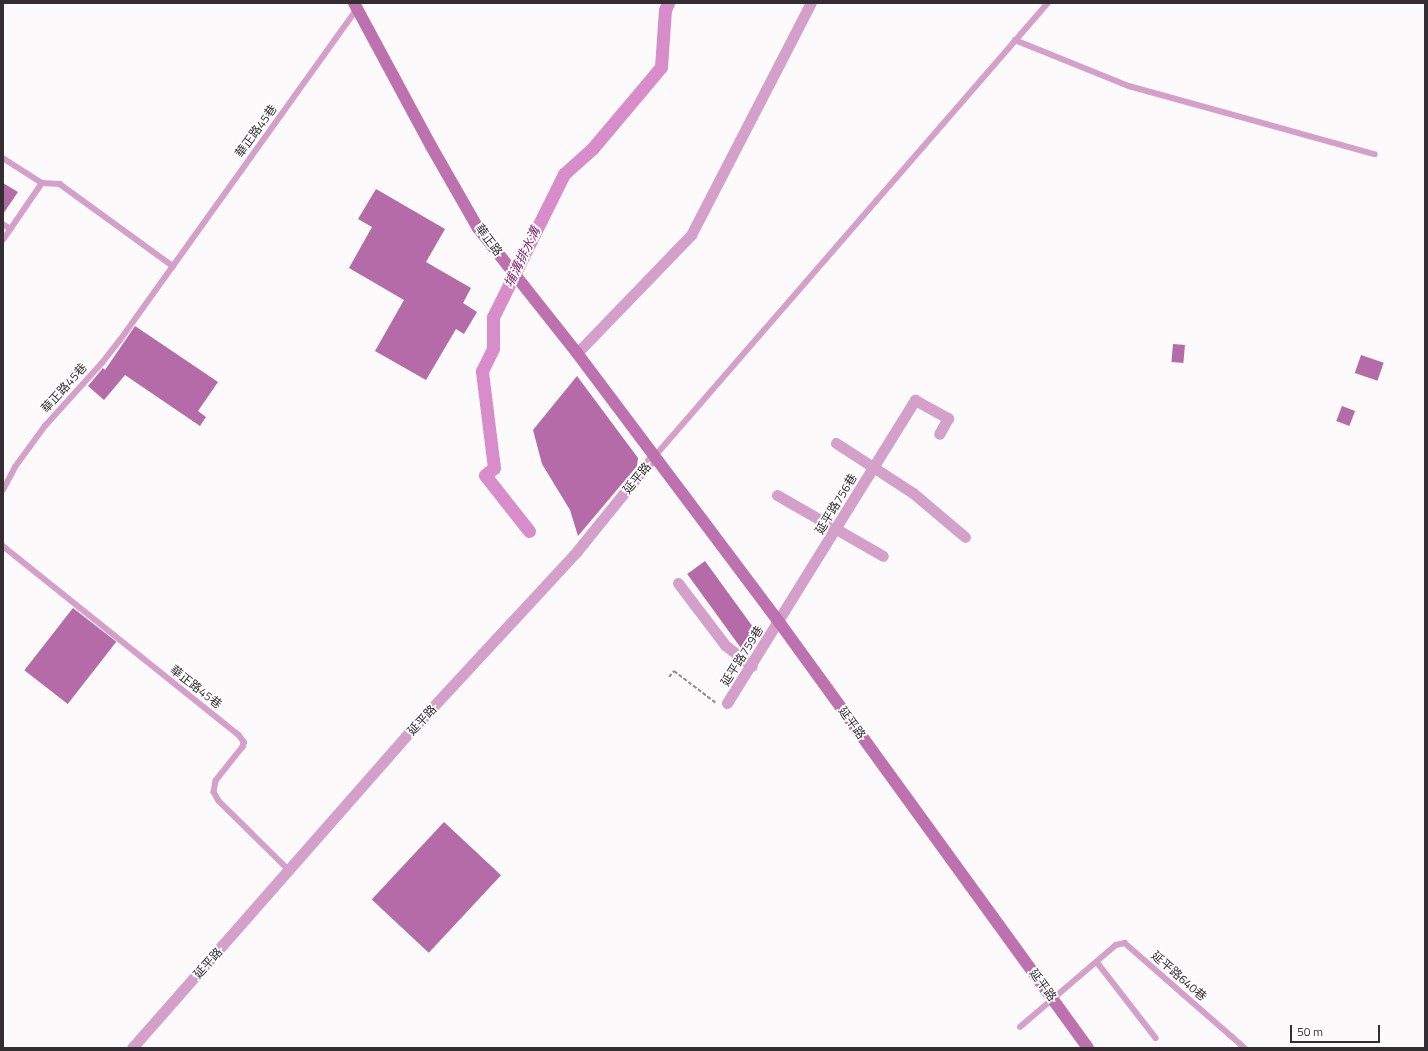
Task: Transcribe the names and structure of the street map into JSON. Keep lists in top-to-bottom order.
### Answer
{
  "streets": {
    "street": [
      "華正路",
      "延平路",
      "延平路756巷",
      "延平路759巷"
    ],
    "lane": ["華正路45巷", "延平路640巷"]
  },
  "crossings": [
    ["華正路45巷", "華正路"],
    ["華正路45巷", "延平路"],
    ["華正路", "延平路"],
    ["延平路", "延平路756巷"],
    ["延平路", "延平路759巷"],
    ["延平路", "延平路640巷"],
    ["延平路756巷", "延平路759巷"]
  ],
  "water": ["埔溝排水溝"],
  "scale_bar": "50 m"
}
